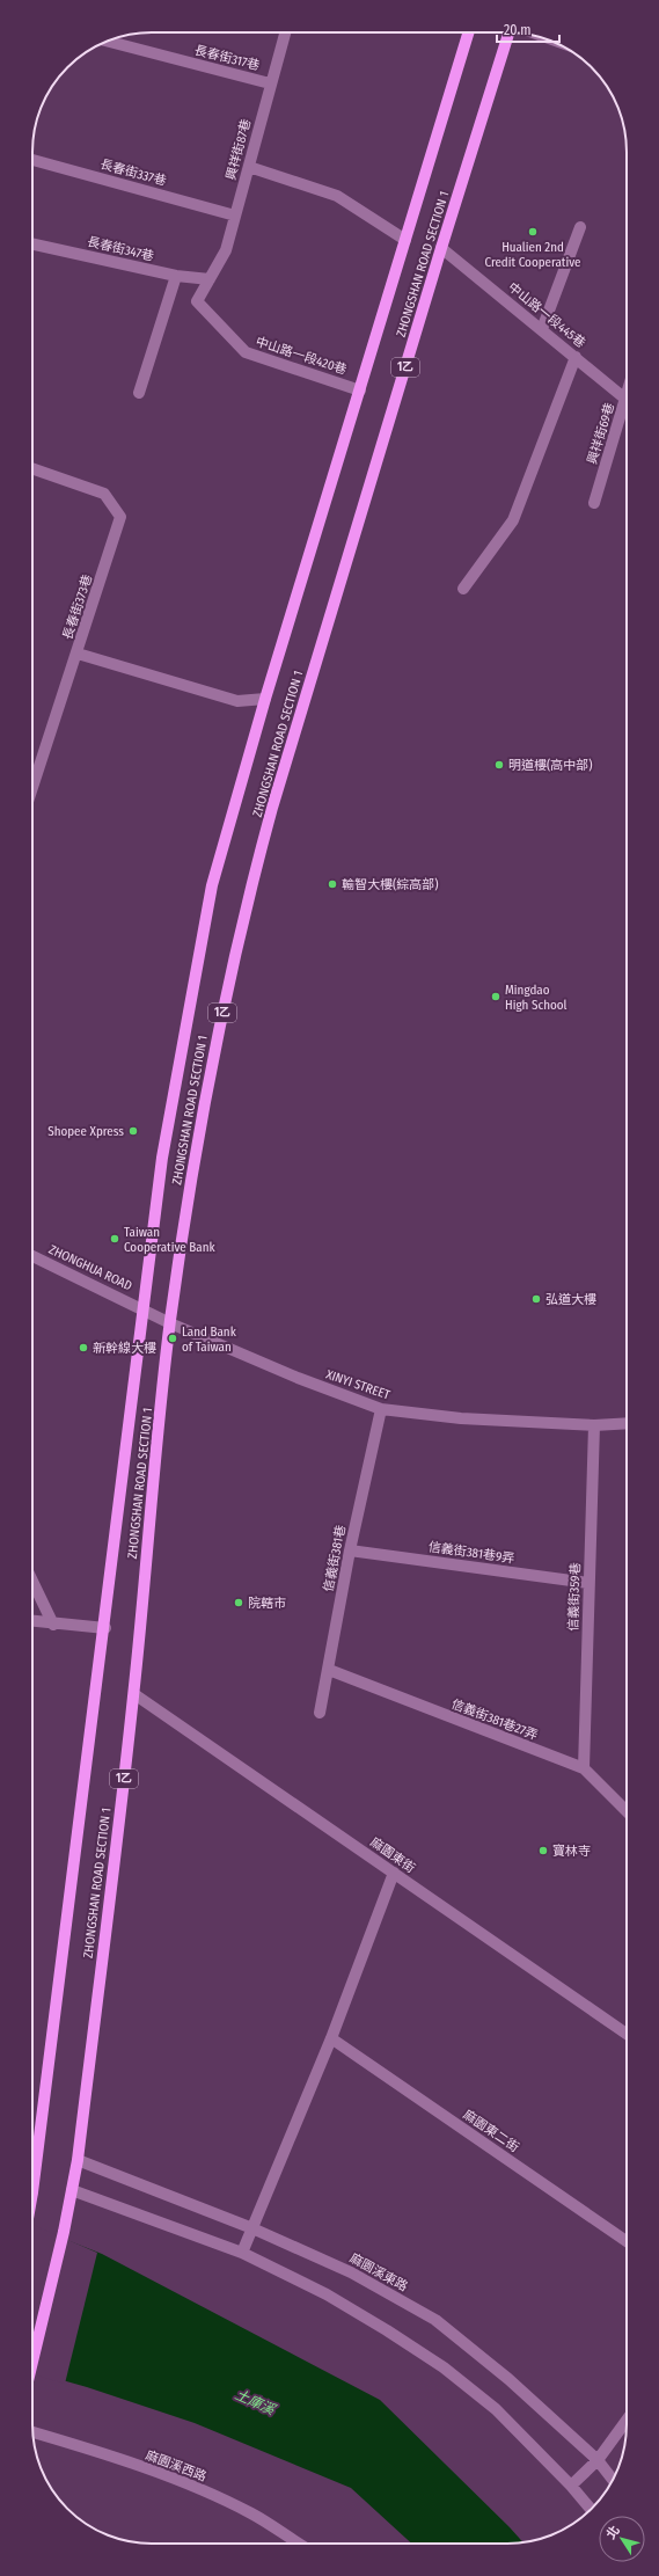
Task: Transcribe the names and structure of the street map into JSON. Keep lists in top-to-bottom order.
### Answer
{
  "streets": {
    "main road": ["ZHONGSHAN ROAD SECTION 1", "1乙"],
    "street": [
      "長春街317巷",
      "興祥街87巷",
      "長春街337巷",
      "長春街347巷",
      "中山路一段445巷",
      "中山路一段420巷",
      "興祥街69巷",
      "長春街373巷",
      "ZHONGHUA ROAD",
      "XINYI STREET",
      "信義街381巷9弄",
      "信義街381巷",
      "信義街359巷",
      "信義街381巷27弄",
      "麻園東街",
      "麻園東二街",
      "麻園溪東路",
      "麻園溪西路"
    ]
  },
  "crossings": [
    ["長春街317巷", "興祥街87巷"],
    ["興祥街87巷", "長春街337巷"],
    ["興祥街87巷", "長春街347巷"],
    ["興祥街87巷", "中山路一段420巷"],
    ["長春街347巷", "中山路一段420巷"],
    ["ZHONGSHAN ROAD SECTION 1", "中山路一段445巷"],
    ["ZHONGSHAN ROAD SECTION 1", "中山路一段420巷"],
    ["ZHONGSHAN ROAD SECTION 1", "ZHONGHUA ROAD"],
    ["ZHONGSHAN ROAD SECTION 1", "XINYI STREET"],
    ["ZHONGSHAN ROAD SECTION 1", "麻園東街"],
    ["ZHONGSHAN ROAD SECTION 1", "麻園溪東路"],
    ["ZHONGHUA ROAD", "XINYI STREET"],
    ["XINYI STREET", "信義街381巷"],
    ["XINYI STREET", "信義街359巷"],
    ["信義街381巷9弄", "信義街381巷"],
    ["信義街381巷9弄", "信義街359巷"],
    ["信義街381巷", "信義街381巷27弄"],
    ["信義街359巷", "信義街381巷27弄"]
  ],
  "water": ["土庫溪"],
  "places": [
    "Hualien 2nd Credit Cooperative",
    "明道樓(高中部)",
    "輸智大樓(綜高部)",
    "Mingdao High School",
    "Shopee Xpress",
    "Taiwan Cooperative Bank",
    "弘道大樓",
    "Land Bank of Taiwan",
    "新幹線大樓",
    "院轄市",
    "寶林寺"
  ],
  "scale_bar": "20 m",
  "north": "top left"
}
